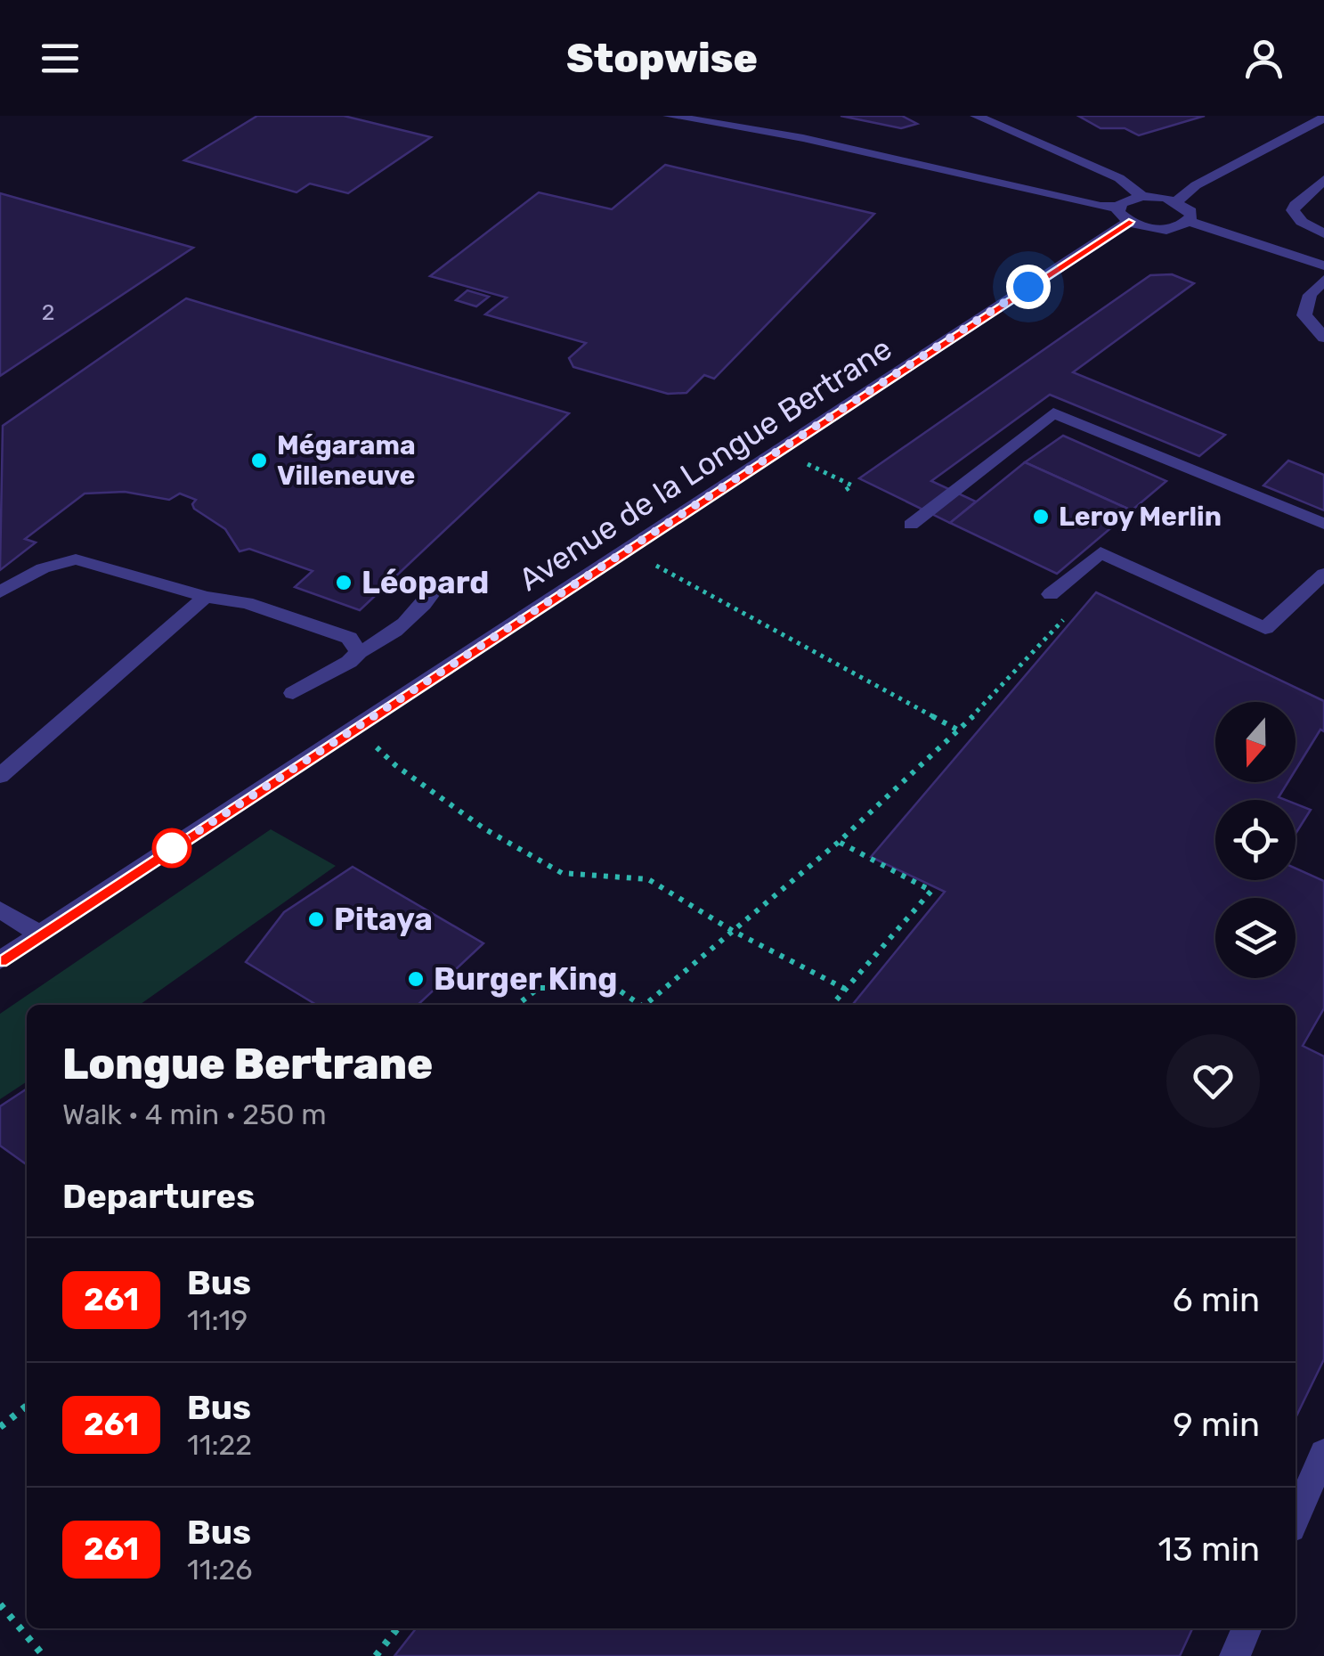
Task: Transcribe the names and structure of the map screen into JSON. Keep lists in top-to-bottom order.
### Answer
{
  "streets": {
    "street": ["Avenue de la Longue Bertrane"]
  },
  "places": [
    "Mégarama Villeneuve",
    "Leroy Merlin",
    "Léopard",
    "Pitaya",
    "Burger King"
  ],
  "lines": ["bus line 261"],
  "house_numbers": ["2"],
  "north": "bottom",
  "page": {
    "header": "Stopwise",
    "heading": [
      ["Longue Bertrane", "Walk · 4 min · 250 m"],
      "Departures"
    ],
    "list": [
      {
        "mark": "261",
        "name": "Bus",
        "note": "11:19",
        "value": "6 min"
      },
      {
        "mark": "261",
        "name": "Bus",
        "note": "11:22",
        "value": "9 min"
      },
      {
        "mark": "261",
        "name": "Bus",
        "note": "11:26",
        "value": "13 min"
      }
    ]
  }
}
